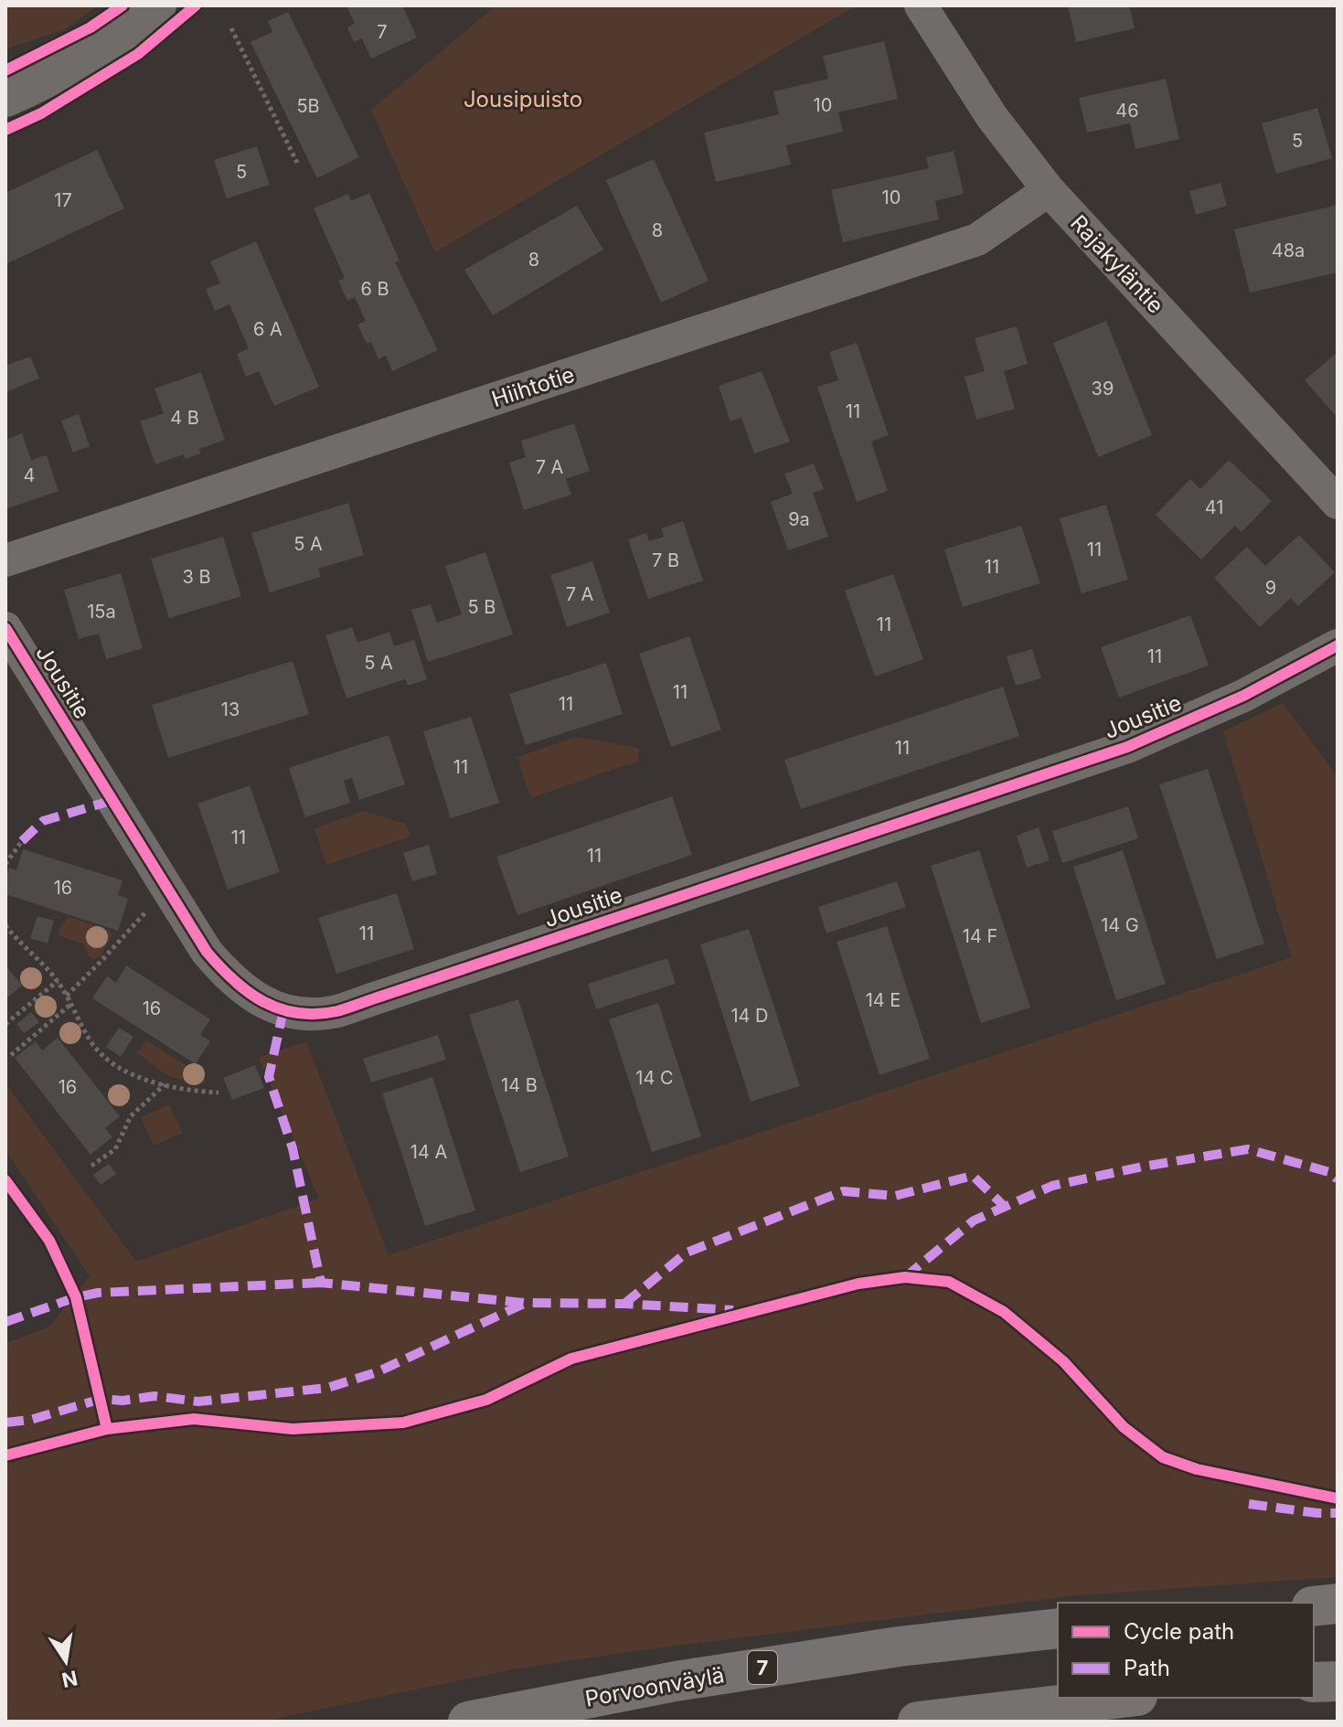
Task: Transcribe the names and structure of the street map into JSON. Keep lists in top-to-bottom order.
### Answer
{
  "streets": {
    "highway": ["7", "Porvoonväylä"],
    "street": ["Rajakyläntie", "Hiihtotie", "Jousitie"]
  },
  "crossings": [
    ["Rajakyläntie", "Hiihtotie"]
  ],
  "parks": ["Jousipuisto"],
  "house_numbers": [
    "7",
    "10",
    "5B",
    "46",
    "5",
    "5",
    "10",
    "17",
    "8",
    "48a",
    "8",
    "6 B",
    "6 A",
    "39",
    "11",
    "4 B",
    "7 A",
    "4",
    "41",
    "9a",
    "5 A",
    "11",
    "7 B",
    "11",
    "3 B",
    "9",
    "7 A",
    "5 B",
    "15a",
    "11",
    "11",
    "5 A",
    "11",
    "11",
    "13",
    "11",
    "11",
    "11",
    "11",
    "16",
    "14 G",
    "11",
    "14 F",
    "14 E",
    "16",
    "14 D",
    "14 C",
    "14 B",
    "16",
    "14 A"
  ],
  "legend": ["Cycle path", "Path"],
  "north": "bottom"
}
